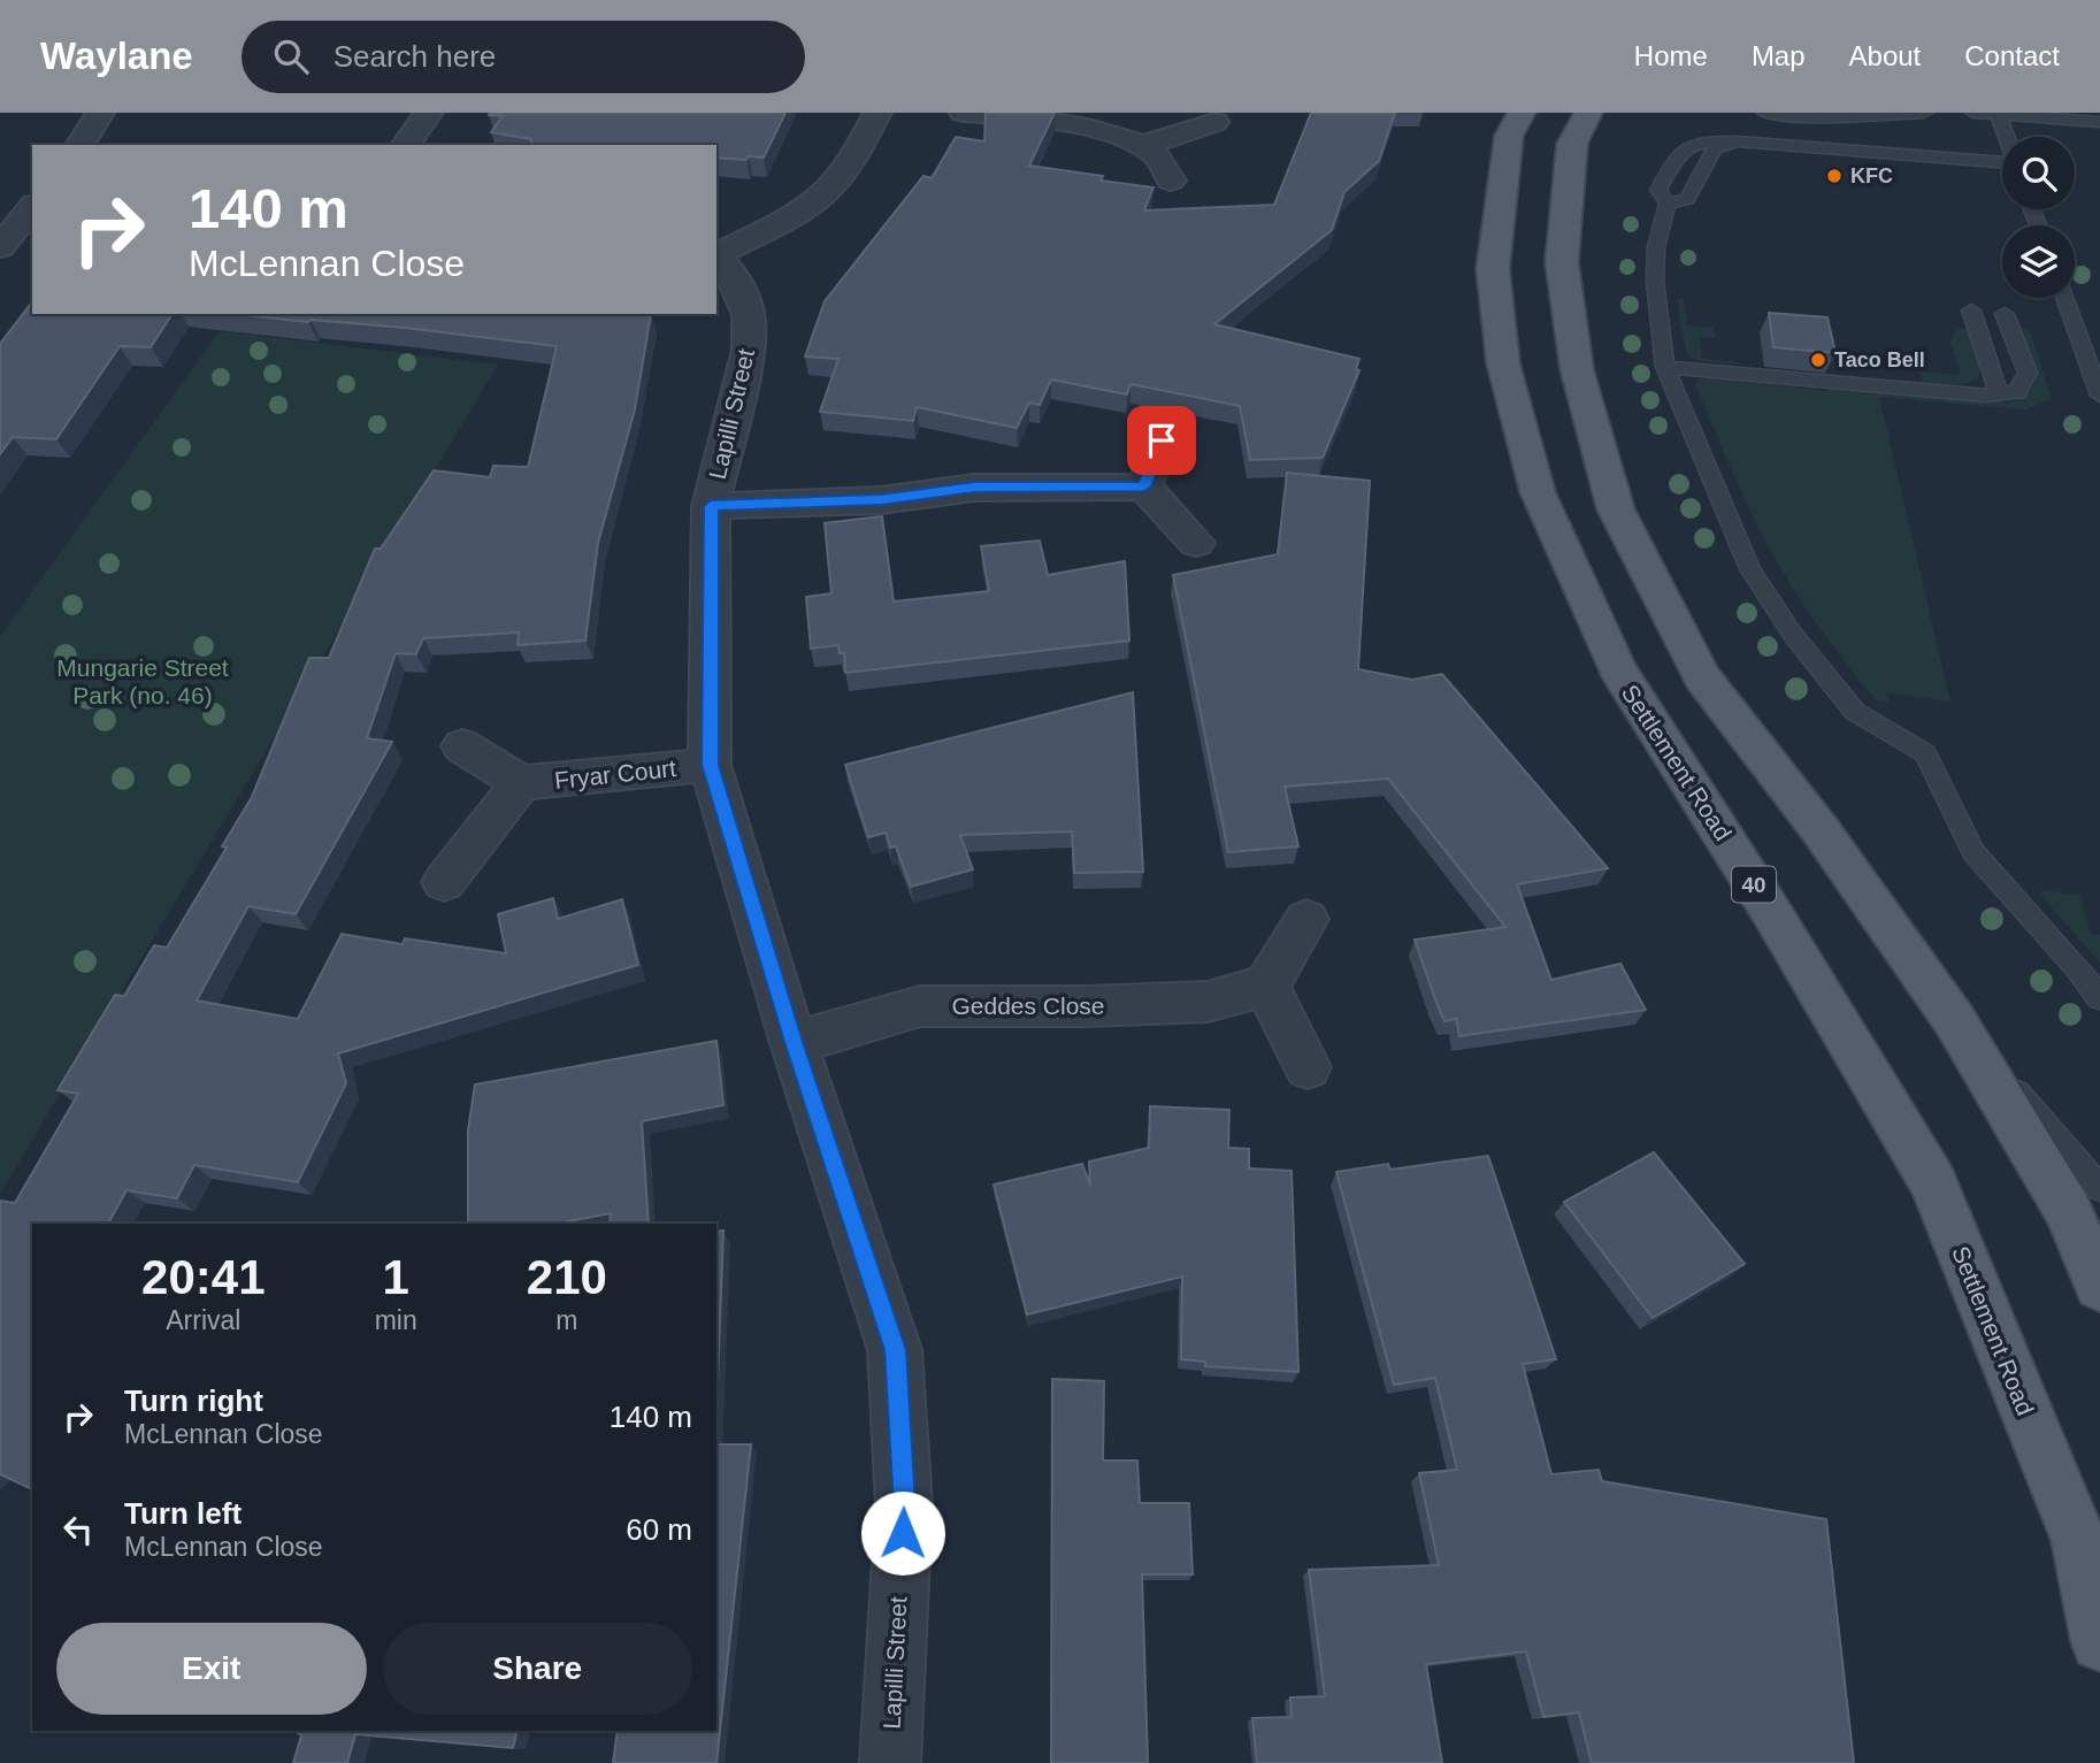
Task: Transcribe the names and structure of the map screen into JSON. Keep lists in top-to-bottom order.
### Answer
{
  "streets": {
    "main road": ["Settlement Road", "40"],
    "street": ["Lapilli Street", "Fryar Court", "Geddes Close"]
  },
  "crossings": [
    ["Lapilli Street", "Fryar Court"],
    ["Lapilli Street", "Geddes Close"]
  ],
  "parks": ["Mungarie Street Park (no. 46)"],
  "places": ["KFC", "Taco Bell"],
  "page": {
    "header": "Waylane",
    "search": "Search here",
    "nav": [
      "Home",
      "Map",
      "About",
      "Contact"
    ],
    "turn": ["140 m", "McLennan Close"],
    "eta": [
      "20:41",
      "Arrival",
      "1",
      "min",
      "210",
      "m"
    ],
    "list": [
      {
        "name": "Turn right",
        "note": "McLennan Close",
        "value": "140 m"
      },
      {
        "name": "Turn left",
        "note": "McLennan Close",
        "value": "60 m"
      }
    ],
    "buttons": ["Exit", "Share"]
  }
}
